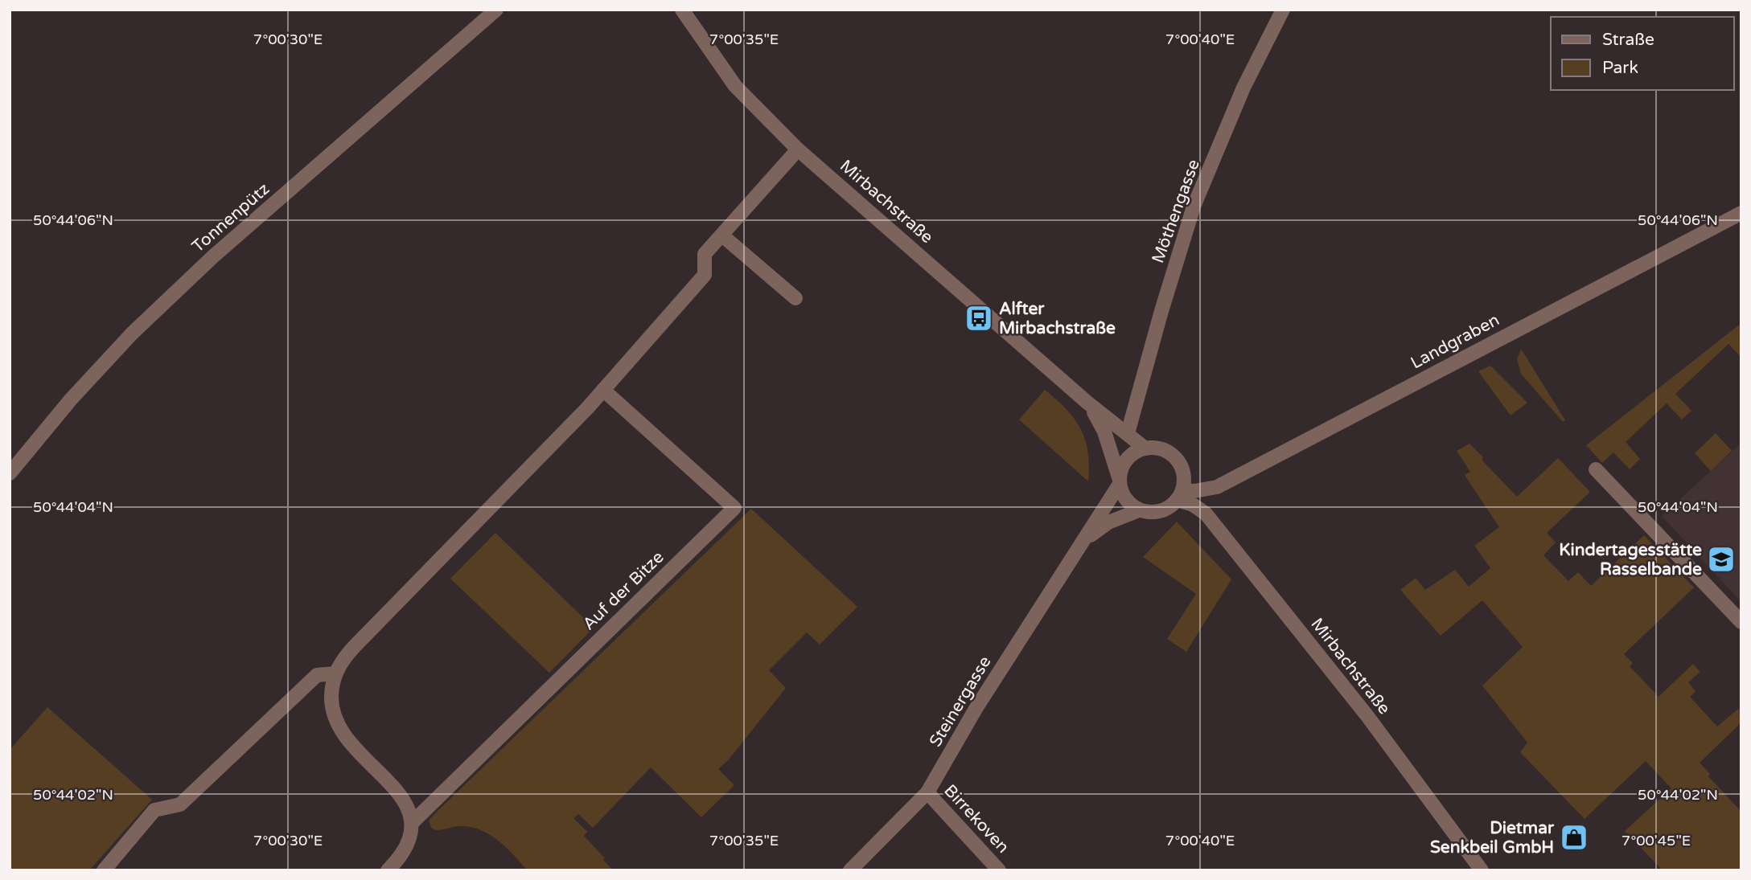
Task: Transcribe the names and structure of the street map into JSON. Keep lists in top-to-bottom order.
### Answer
{
  "streets": {
    "street": [
      "Mirbachstraße",
      "Möthengasse",
      "Tonnenpütz",
      "Landgraben",
      "Auf der Bitze",
      "Steinergasse",
      "Birrekoven"
    ]
  },
  "crossings": [
    ["Mirbachstraße", "Möthengasse"],
    ["Mirbachstraße", "Landgraben"],
    ["Mirbachstraße", "Steinergasse"],
    ["Landgraben", "Steinergasse"],
    ["Steinergasse", "Birrekoven"]
  ],
  "places": {
    "bus stop": ["Alfter Mirbachstraße"],
    "school or university": ["Kindertagesstätte Rasselbande"],
    "shop": ["Dietmar Senkbeil GmbH"]
  },
  "legend": ["Straße", "Park"],
  "coordinates": [
    "7°00'30\"E",
    "7°00'35\"E",
    "7°00'40\"E",
    "50°44'06\"N",
    "50°44'04\"N",
    "50°44'02\"N",
    "7°00'45\"E"
  ]
}
